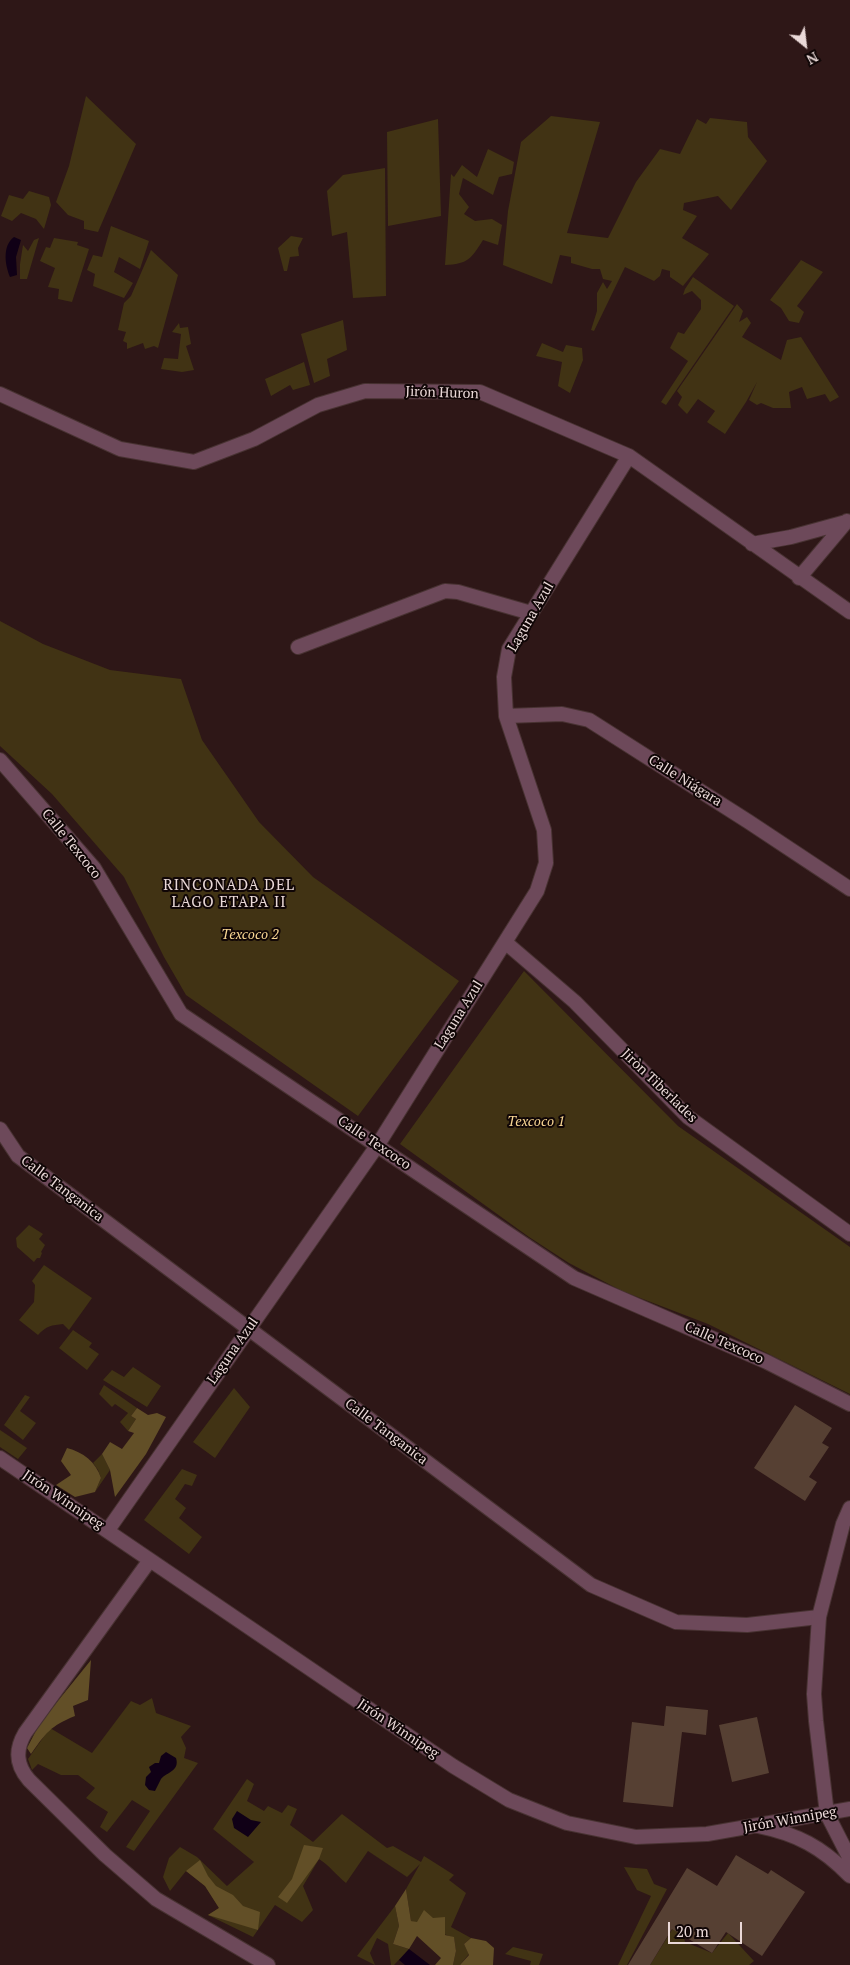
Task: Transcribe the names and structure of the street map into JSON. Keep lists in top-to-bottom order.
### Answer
{
  "streets": {
    "street": [
      "Jirón Huron",
      "Laguna Azul",
      "Calle Niágara",
      "Calle Texcoco",
      "Jiròn Tiberlades",
      "Calle Tanganica",
      "Jirón Winnipeg"
    ]
  },
  "crossings": [
    ["Jirón Huron", "Laguna Azul"],
    ["Laguna Azul", "Calle Niágara"],
    ["Laguna Azul", "Calle Texcoco"],
    ["Laguna Azul", "Jiròn Tiberlades"],
    ["Laguna Azul", "Calle Tanganica"],
    ["Laguna Azul", "Jirón Winnipeg"]
  ],
  "districts": ["RINCONADA DEL LAGO ETAPA II"],
  "parks": ["Texcoco 2", "Texcoco 1"],
  "scale_bar": "20 m",
  "north": "bottom right"
}
